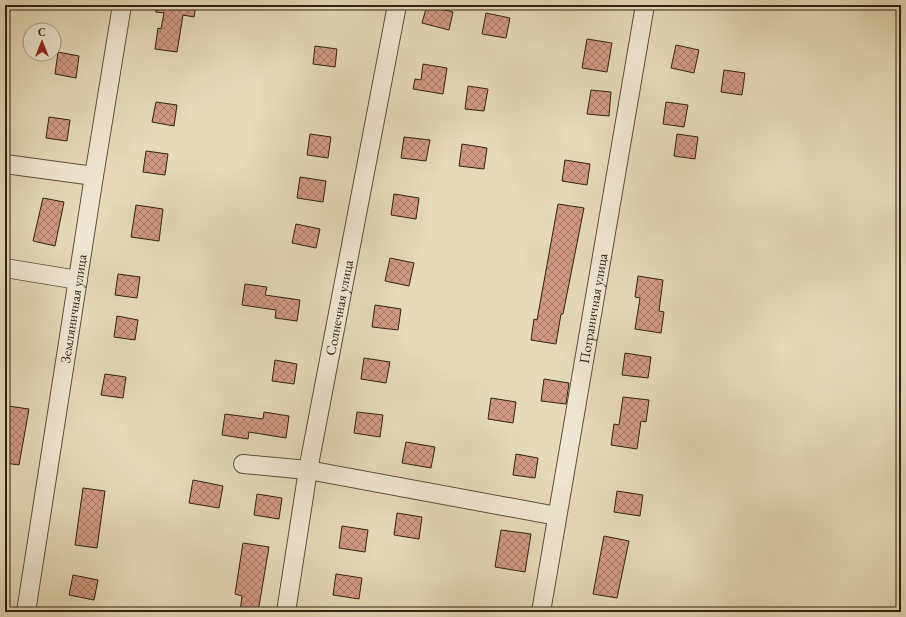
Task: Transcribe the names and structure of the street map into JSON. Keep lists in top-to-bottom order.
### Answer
{
  "streets": {
    "street": ["Земляничная улица", "Солнечная улица", "Пограничная улица"]
  },
  "north": "top"
}
